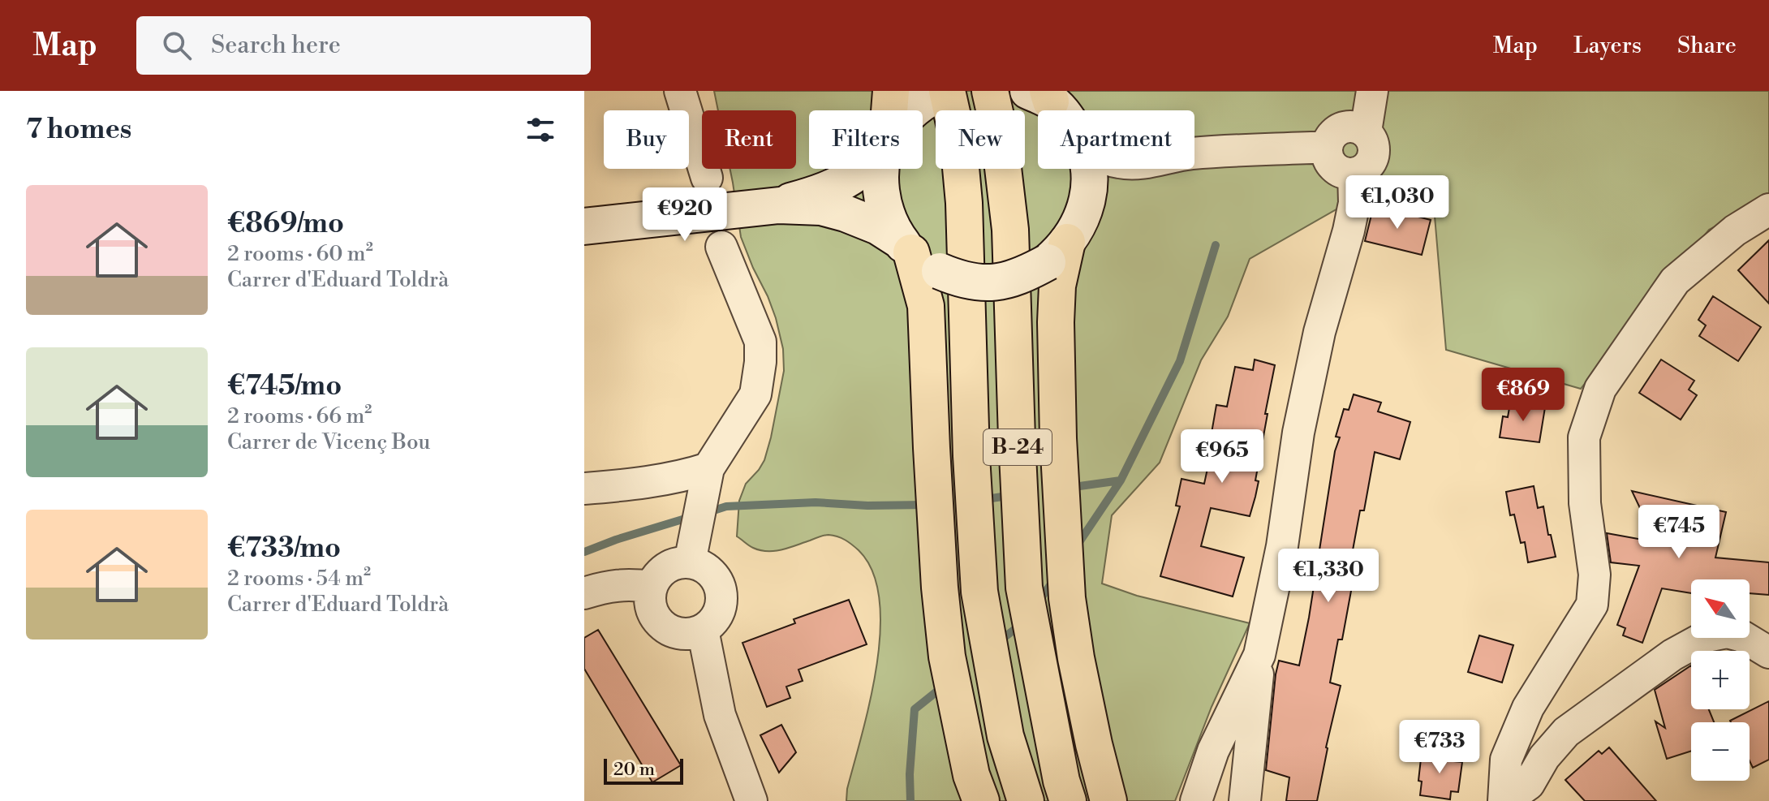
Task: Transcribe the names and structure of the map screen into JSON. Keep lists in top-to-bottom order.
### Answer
{
  "streets": {
    "highway": ["B-24"]
  },
  "scale_bar": "20 m",
  "north": "top left",
  "page": {
    "header": "Map",
    "search": "Search here",
    "nav": ["Map", "Layers", "Share"],
    "heading": "7 homes",
    "chip": [
      "Buy",
      "Rent",
      "Filters",
      "New",
      "Apartment"
    ],
    "list": [
      {
        "name": "€869/mo",
        "note": "2 rooms · 60 m² · Carrer d'Eduard Toldrà"
      },
      {
        "name": "€745/mo",
        "note": "2 rooms · 66 m² · Carrer de Vicenç Bou"
      },
      {
        "name": "€733/mo",
        "note": "2 rooms · 54 m² · Carrer d'Eduard Toldrà"
      }
    ],
    "price": [
      "€1,030",
      "€920",
      "€869",
      "€965",
      "€745",
      "€1,330",
      "€733"
    ],
    "map_buttons": ["+", "−"],
    "scale": "20 m"
  }
}
